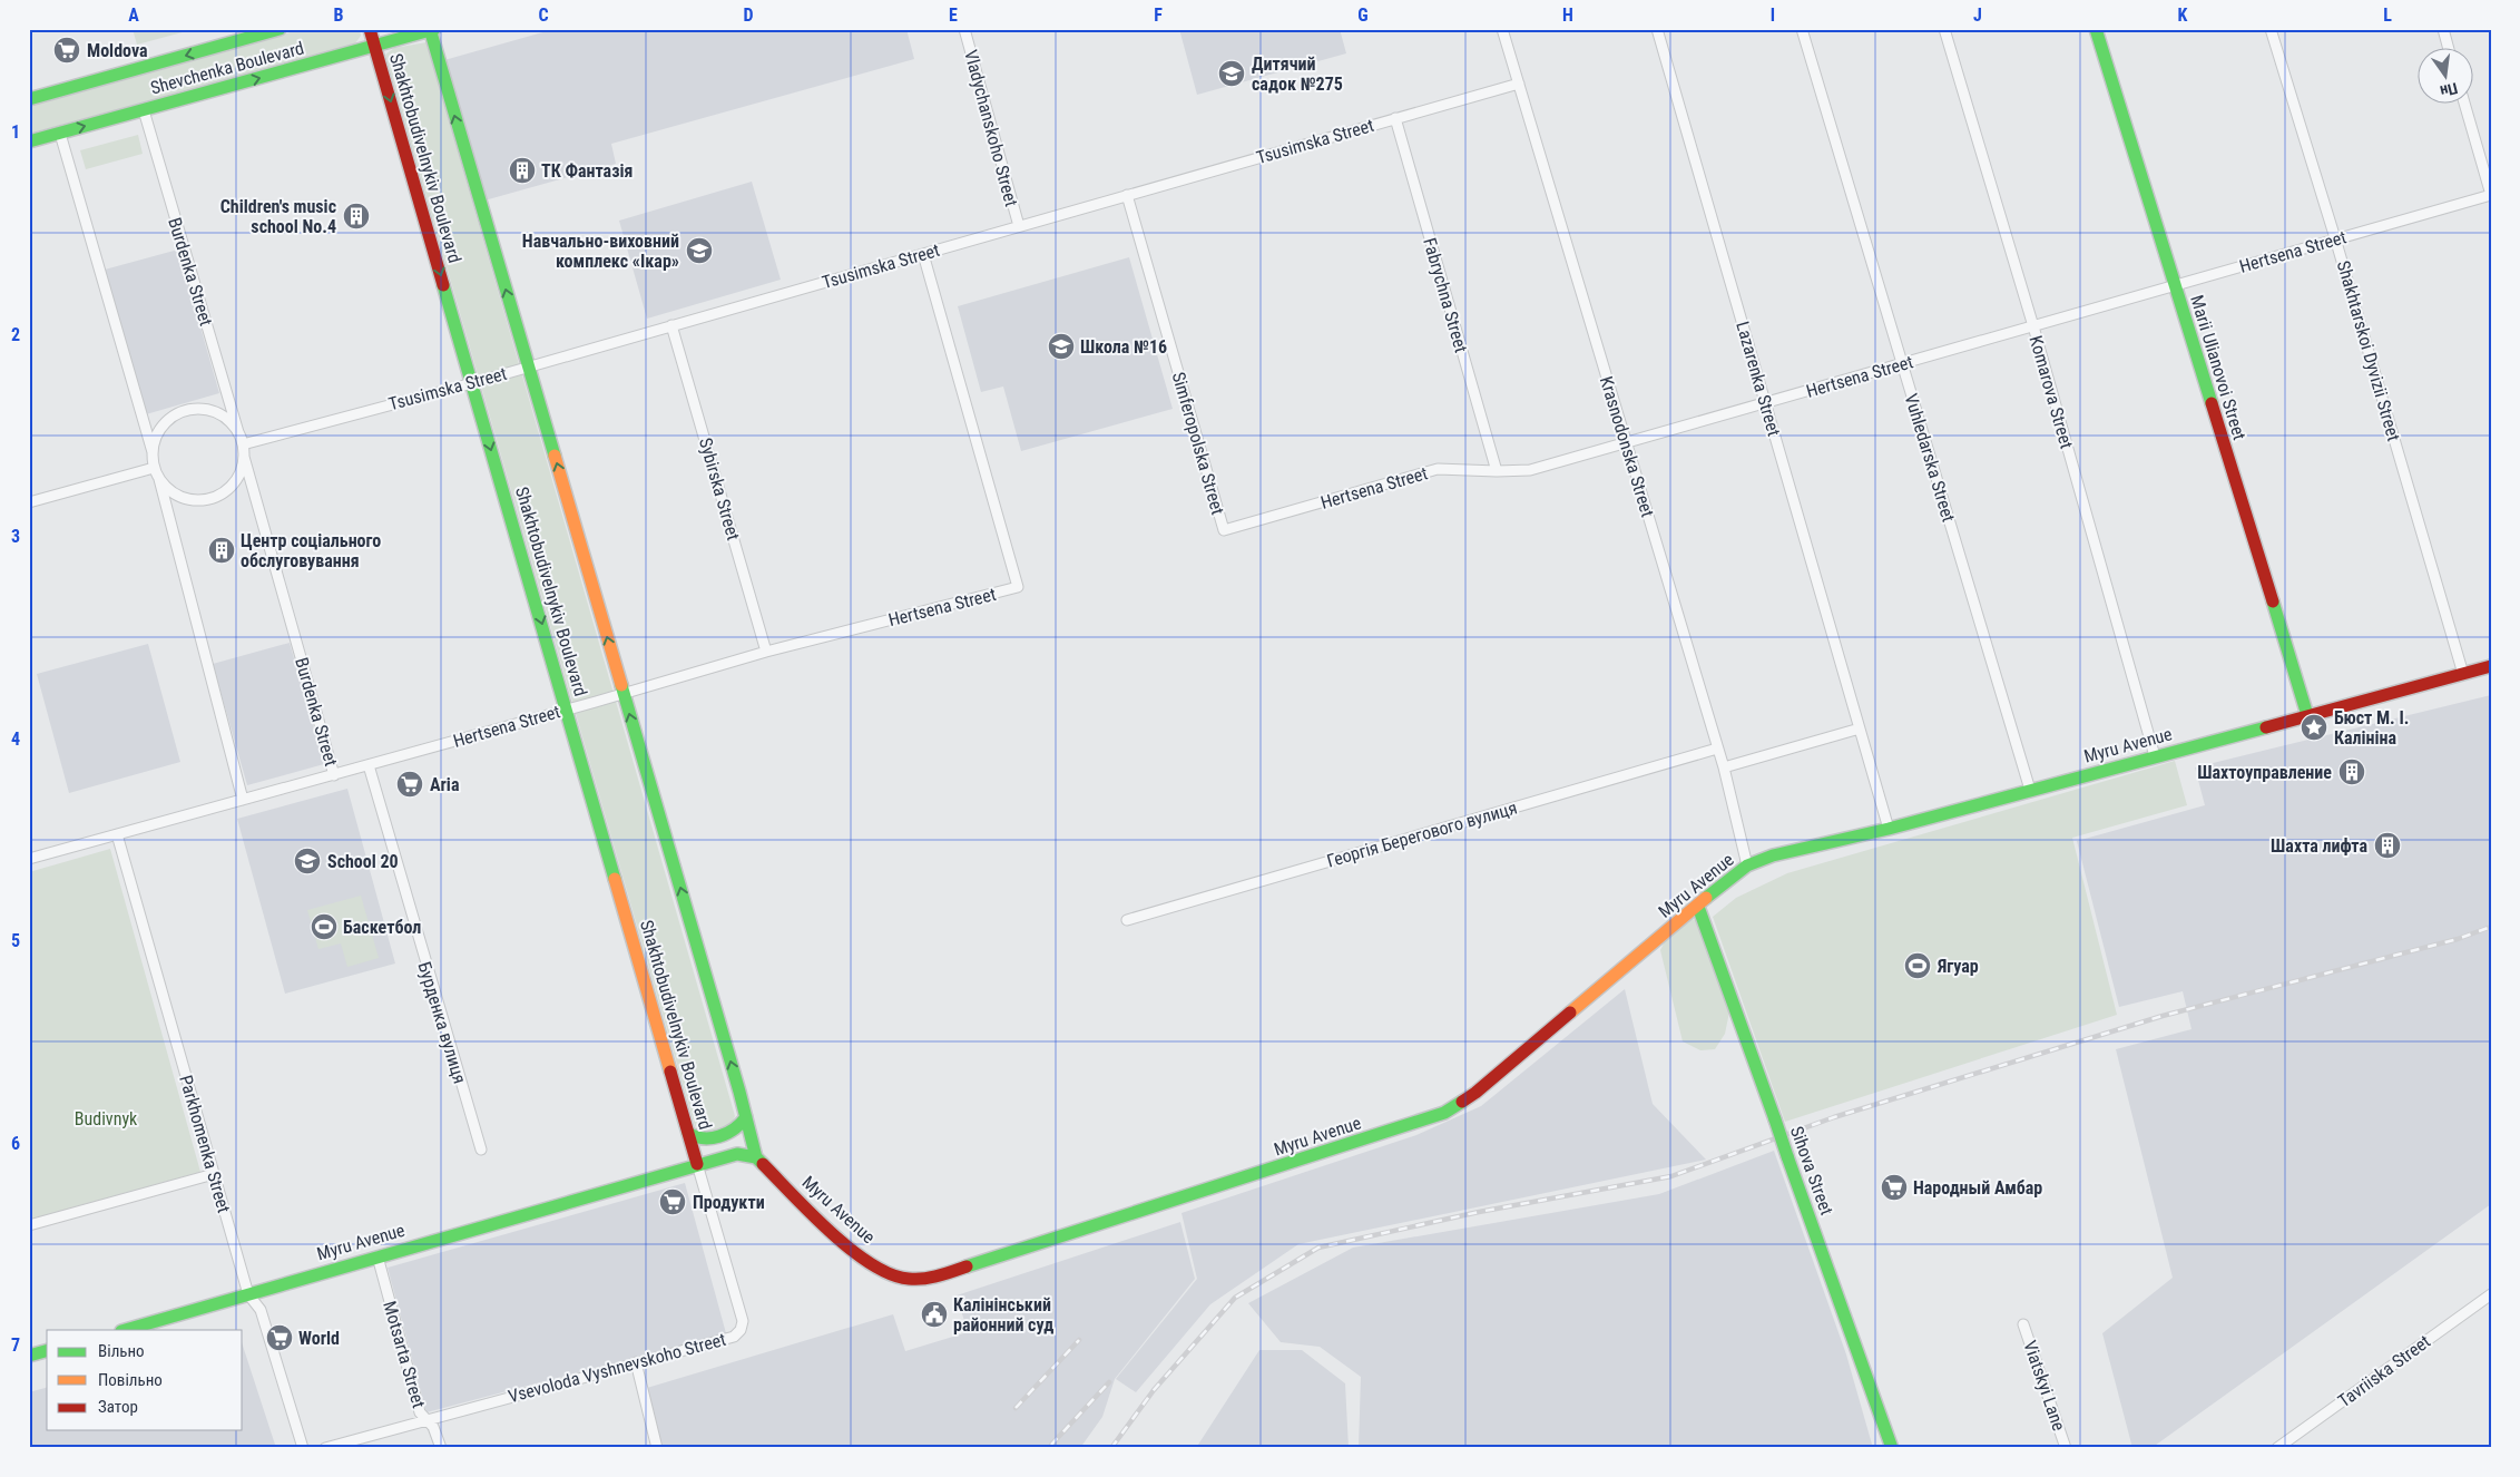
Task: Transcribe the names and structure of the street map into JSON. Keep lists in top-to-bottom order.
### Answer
{
  "streets": {
    "main road": [
      "Shevchenka Boulevard",
      "Shakhtobudivelnykiv Boulevard",
      "Marii Ulianovoi Street",
      "Myru Avenue",
      "Sihova Street"
    ],
    "street": [
      "Vladychanskoho Street",
      "Tsusimska Street",
      "Hertsena Street",
      "Burdenka Street",
      "Fabrychna Street",
      "Shakhtarskoi Dyvizii Street",
      "Lazarenka Street",
      "Komarova Street",
      "Simferopolska Street",
      "Krasnodonska Street",
      "Vuhledarska Street",
      "Sybirska Street",
      "Георгія Берегового вулиця",
      "Бурденка вулиця",
      "Parkhomenka Street",
      "Motsarta Street",
      "Vsevoloda Vyshnevskoho Street",
      "Tavriiska Street",
      "Viatskyi Lane"
    ]
  },
  "crossings": [
    ["Shevchenka Boulevard", "Shakhtobudivelnykiv Boulevard"],
    ["Shevchenka Boulevard", "Burdenka Street"],
    ["Vladychanskoho Street", "Tsusimska Street"],
    ["Tsusimska Street", "Shakhtobudivelnykiv Boulevard"],
    ["Tsusimska Street", "Hertsena Street"],
    ["Tsusimska Street", "Burdenka Street"],
    ["Tsusimska Street", "Fabrychna Street"],
    ["Tsusimska Street", "Simferopolska Street"],
    ["Tsusimska Street", "Krasnodonska Street"],
    ["Tsusimska Street", "Sybirska Street"],
    ["Shakhtobudivelnykiv Boulevard", "Hertsena Street"],
    ["Shakhtobudivelnykiv Boulevard", "Myru Avenue"],
    ["Shakhtobudivelnykiv Boulevard", "Vsevoloda Vyshnevskoho Street"],
    ["Hertsena Street", "Burdenka Street"],
    ["Hertsena Street", "Fabrychna Street"],
    ["Hertsena Street", "Shakhtarskoi Dyvizii Street"],
    ["Hertsena Street", "Marii Ulianovoi Street"],
    ["Hertsena Street", "Lazarenka Street"],
    ["Hertsena Street", "Komarova Street"],
    ["Hertsena Street", "Simferopolska Street"],
    ["Hertsena Street", "Krasnodonska Street"],
    ["Hertsena Street", "Vuhledarska Street"],
    ["Hertsena Street", "Sybirska Street"],
    ["Hertsena Street", "Бурденка вулиця"],
    ["Hertsena Street", "Parkhomenka Street"],
    ["Shakhtarskoi Dyvizii Street", "Myru Avenue"],
    ["Marii Ulianovoi Street", "Myru Avenue"],
    ["Lazarenka Street", "Myru Avenue"],
    ["Komarova Street", "Myru Avenue"],
    ["Krasnodonska Street", "Myru Avenue"],
    ["Krasnodonska Street", "Георгія Берегового вулиця"],
    ["Vuhledarska Street", "Myru Avenue"],
    ["Myru Avenue", "Parkhomenka Street"],
    ["Myru Avenue", "Sihova Street"],
    ["Myru Avenue", "Motsarta Street"],
    ["Myru Avenue", "Vsevoloda Vyshnevskoho Street"],
    ["Motsarta Street", "Vsevoloda Vyshnevskoho Street"]
  ],
  "parks": ["Budivnyk"],
  "places": {
    "supermarket": [
      "Moldova",
      "Aria",
      "Народный Амбар",
      "Продукти",
      "World"
    ],
    "school or university": [
      "Дитячий садок №275",
      "Навчально-виховний комплекс «Ікар»",
      "Школа №16",
      "School 20"
    ],
    "building": [
      "ТК Фантазія",
      "Children's music school No.4",
      "Центр соціального обслуговування",
      "Шахтоуправление",
      "Шахта лифта"
    ],
    "place": ["Бюст М. І. Калініна"],
    "sports": ["Баскетбол", "Ягуар"],
    "public building": ["Калінінський районний суд"]
  },
  "legend": ["Вільно", "Повільно", "Затор"],
  "north": "bottom",
  "grid": {
    "columns": [
      "A",
      "B",
      "C",
      "D",
      "E",
      "F",
      "G",
      "H",
      "I",
      "J",
      "K",
      "L"
    ],
    "rows": [
      "1",
      "2",
      "3",
      "4",
      "5",
      "6",
      "7"
    ]
  }
}
